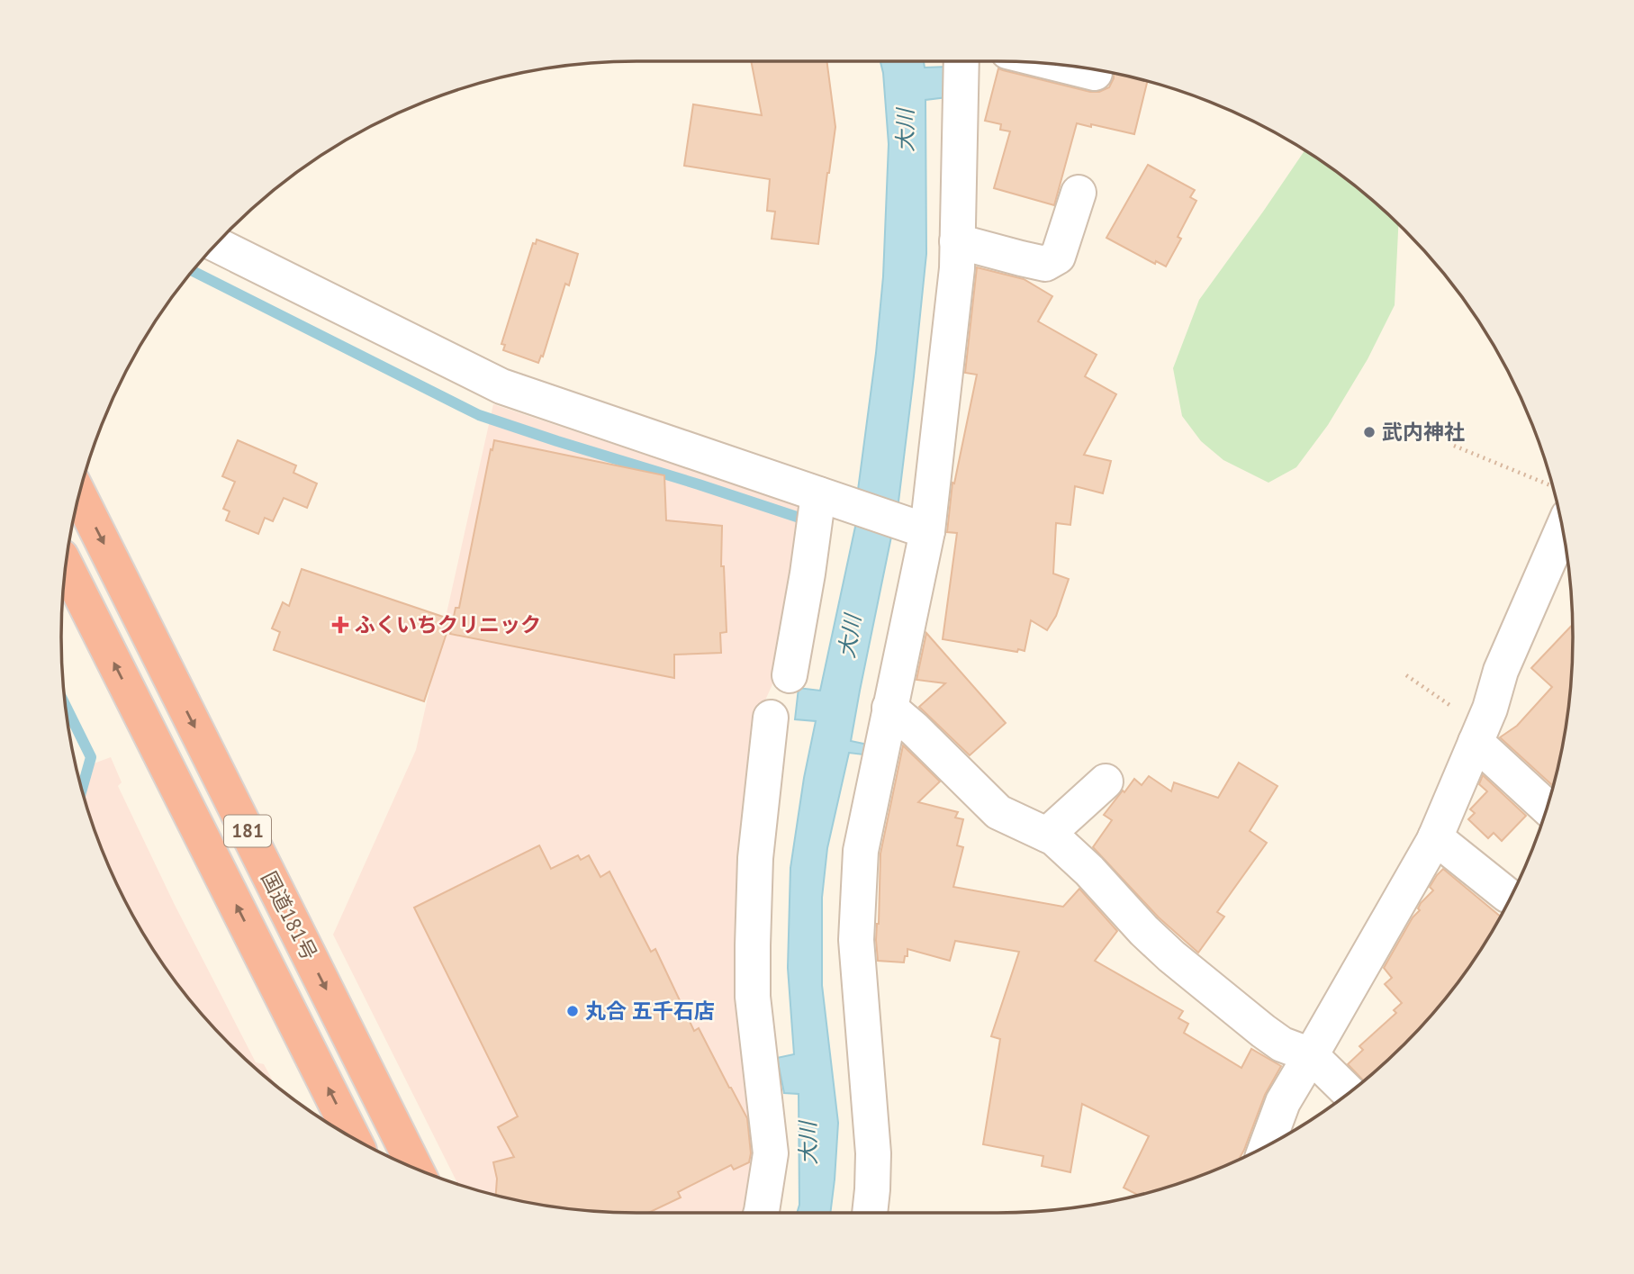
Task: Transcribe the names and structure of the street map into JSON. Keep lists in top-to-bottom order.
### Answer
{
  "streets": {
    "highway": ["181", "国道181号"]
  },
  "water": ["大川"],
  "places": {
    "other": ["武内神社", "丸合 五千石店"],
    "health": ["ふくいちクリニック"]
  }
}
